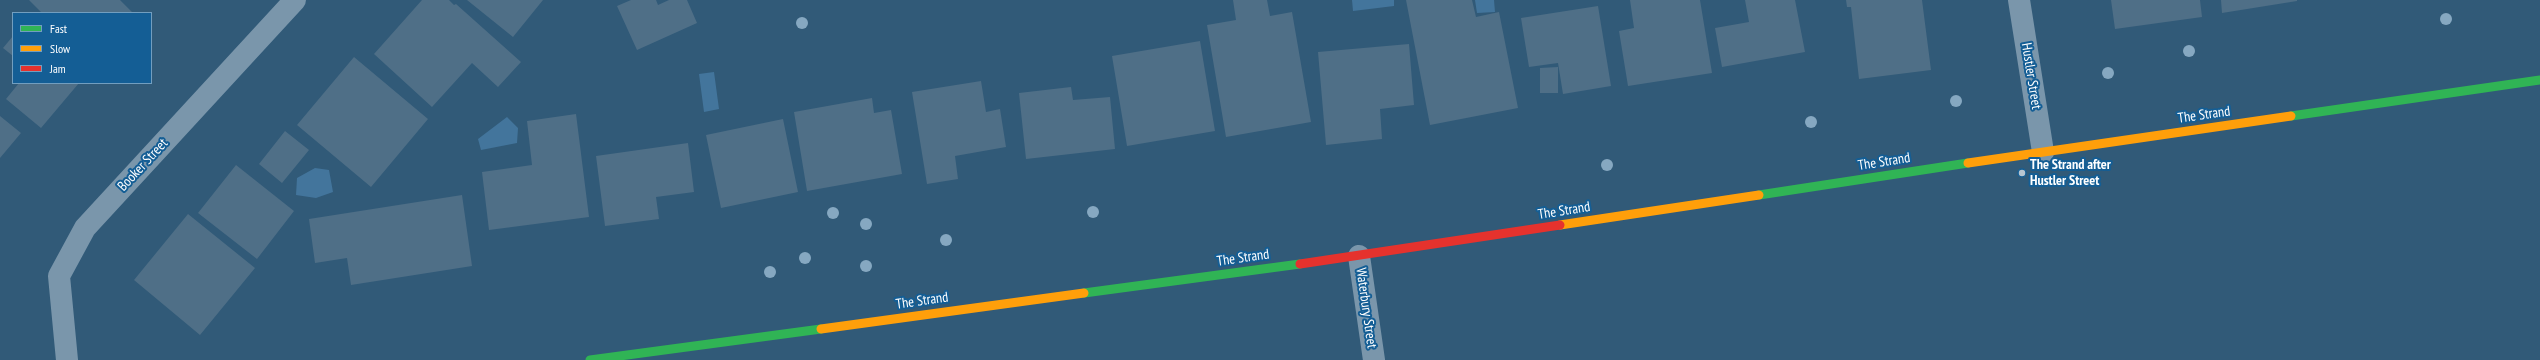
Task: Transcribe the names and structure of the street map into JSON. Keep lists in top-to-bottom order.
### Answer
{
  "streets": {
    "street": [
      "Hustler Street",
      "The Strand",
      "Booker Street",
      "Waterbury Street"
    ]
  },
  "crossings": [
    ["Hustler Street", "The Strand"],
    ["The Strand", "Waterbury Street"]
  ],
  "places": ["The Strand after Hustler Street"],
  "legend": ["Fast", "Slow", "Jam"]
}
